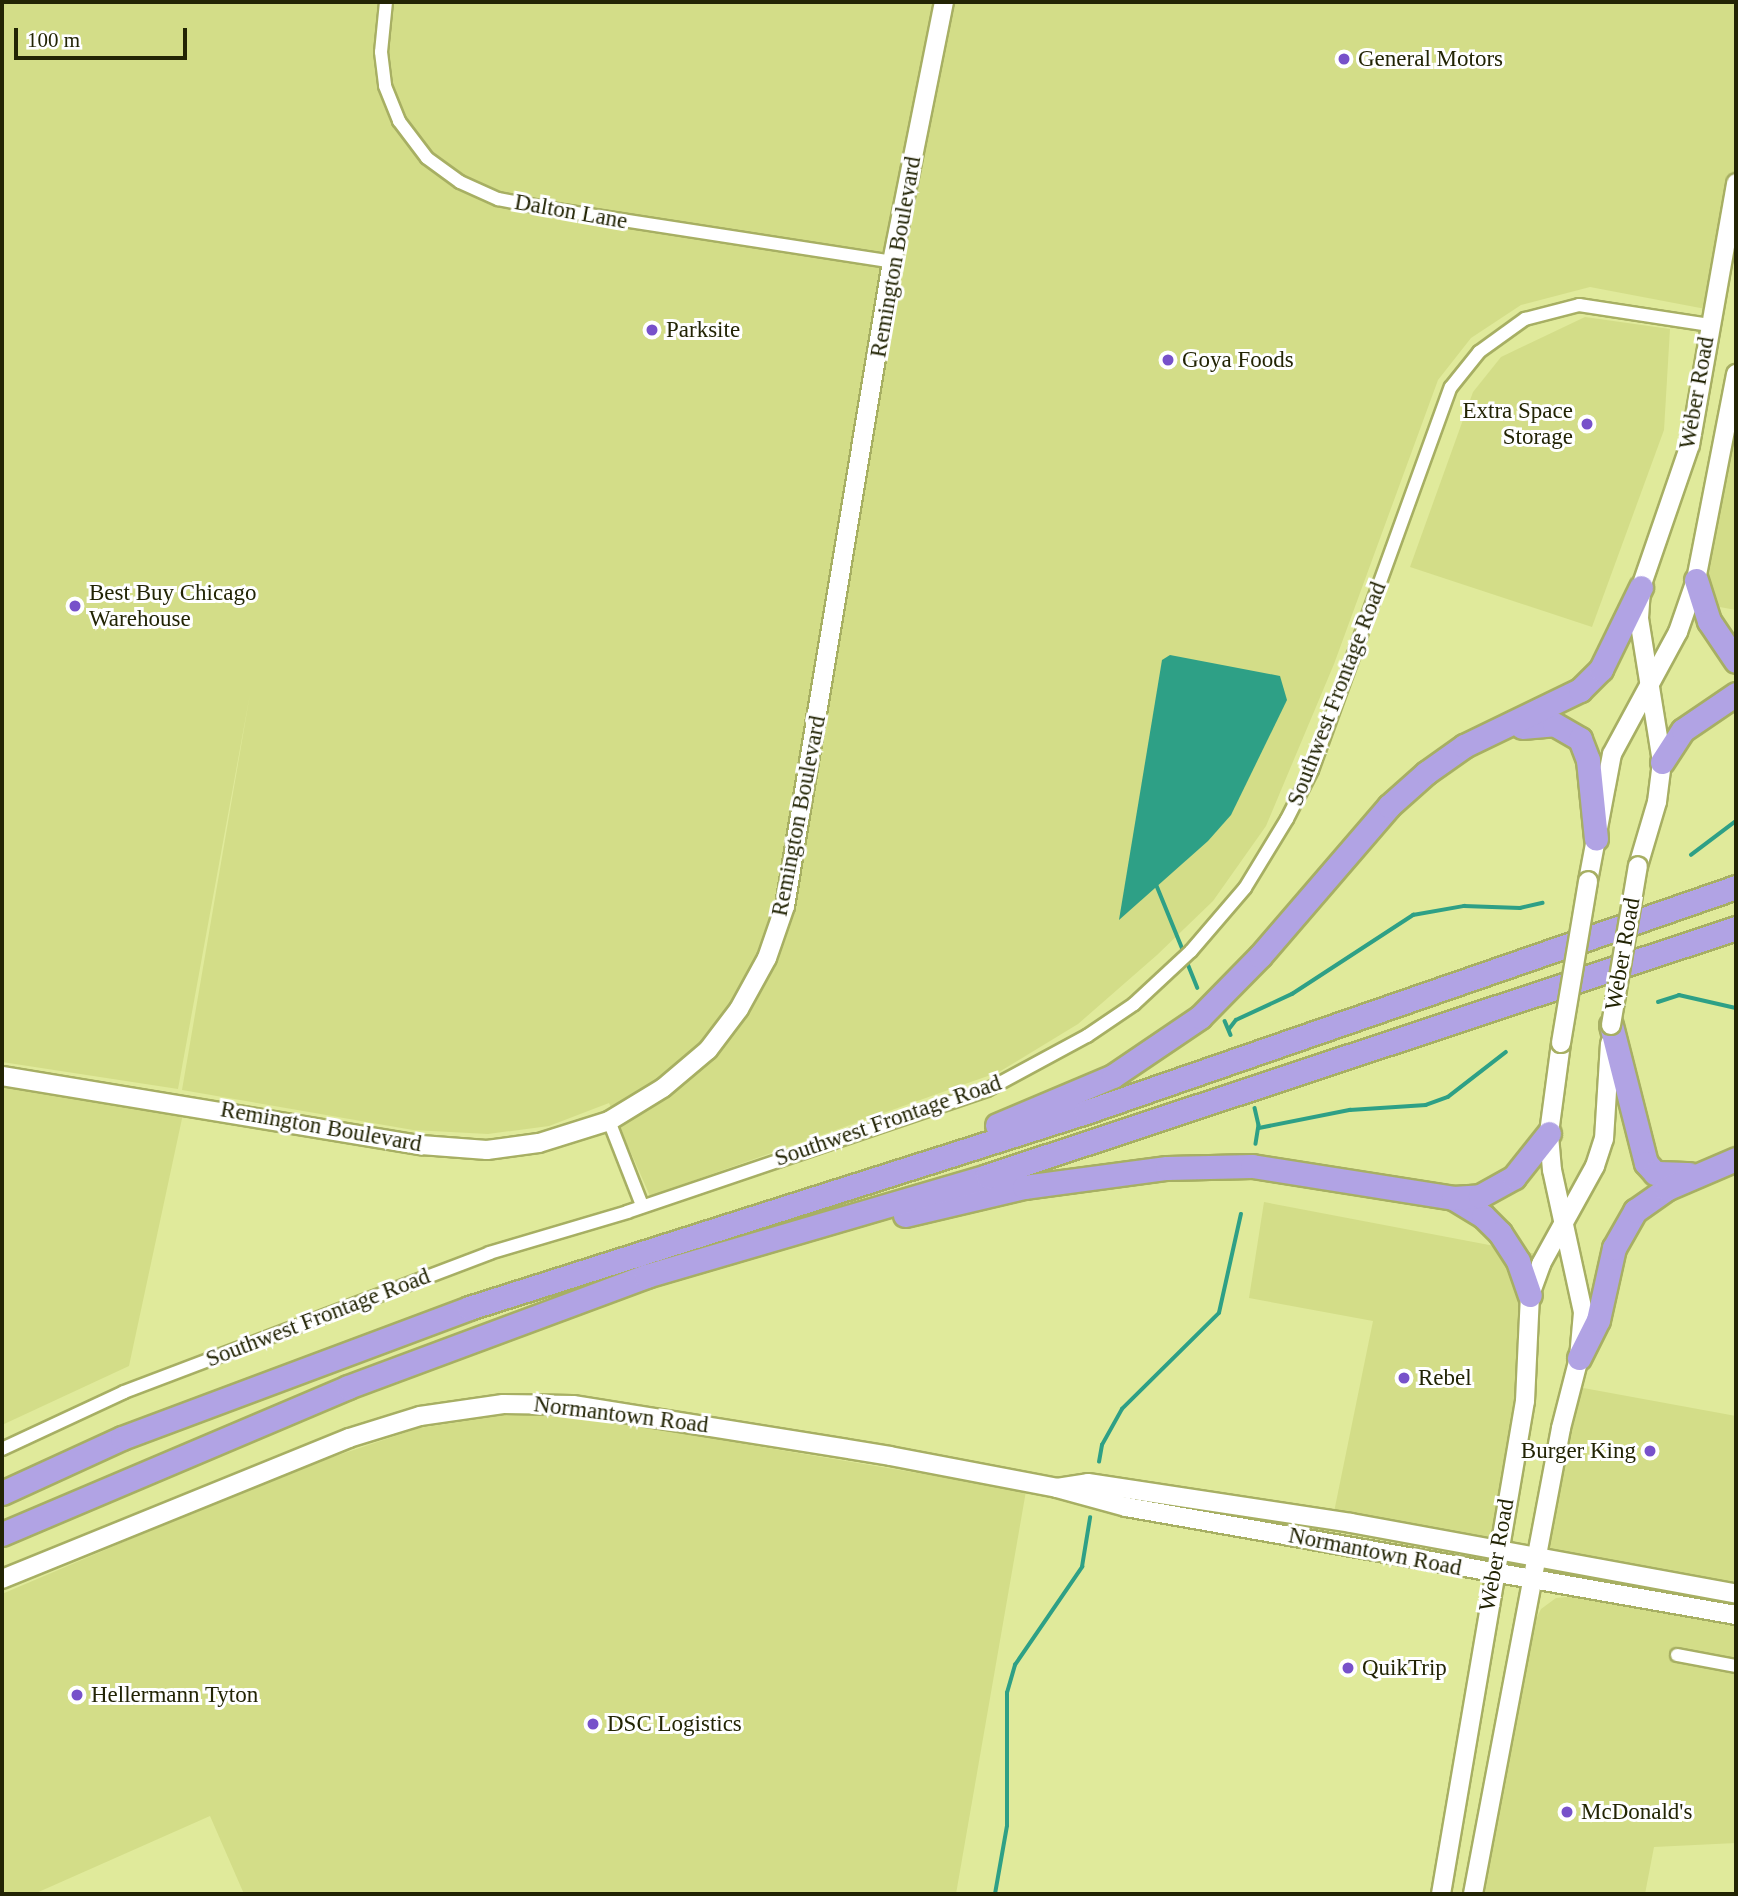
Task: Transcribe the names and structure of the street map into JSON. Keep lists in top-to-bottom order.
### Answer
{
  "streets": {
    "street": [
      "Dalton Lane",
      "Remington Boulevard",
      "Weber Road",
      "Southwest Frontage Road",
      "Normantown Road"
    ]
  },
  "crossings": [
    ["Dalton Lane", "Remington Boulevard"],
    ["Weber Road", "Southwest Frontage Road"],
    ["Weber Road", "Normantown Road"]
  ],
  "places": [
    "General Motors",
    "Parksite",
    "Goya Foods",
    "Extra Space Storage",
    "Best Buy Chicago Warehouse",
    "Rebel",
    "Burger King",
    "QuikTrip",
    "Hellermann Tyton",
    "DSC Logistics",
    "McDonald's"
  ],
  "scale_bar": "100 m"
}
